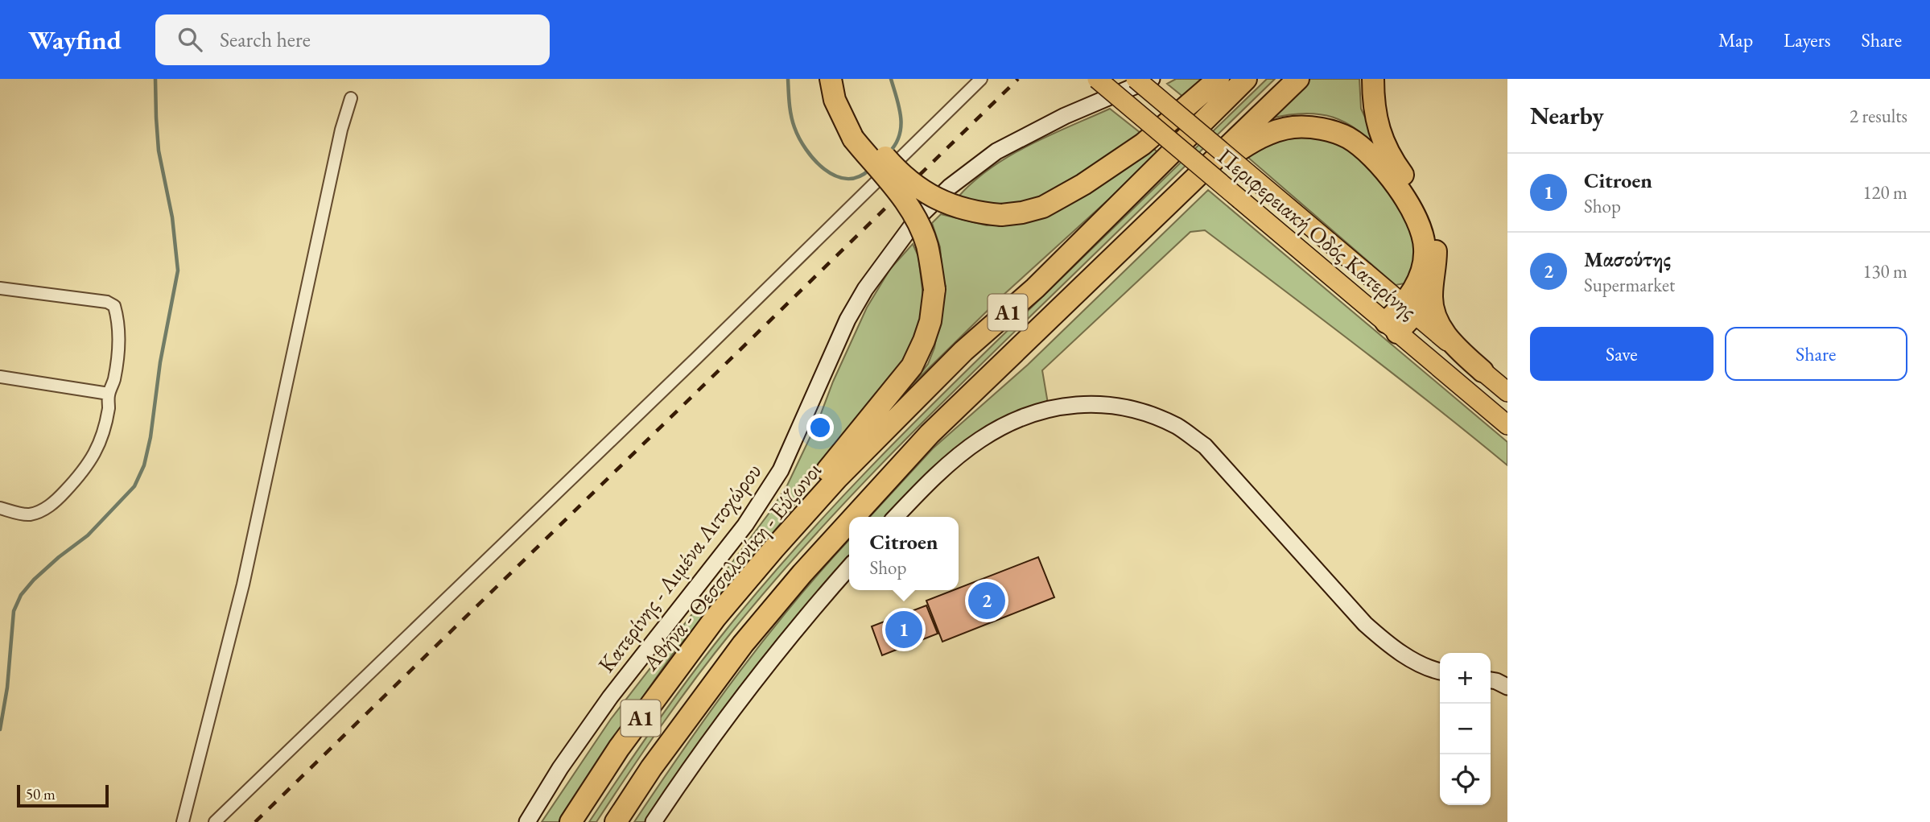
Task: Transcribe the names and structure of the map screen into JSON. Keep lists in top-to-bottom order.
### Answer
{
  "streets": {
    "highway": ["Α1", "Αθήνα - Θεσσαλονίκη - Εύζωνοι"],
    "main road": ["Περιφερειακή Οδός Κατερίνης"],
    "street": ["Κατερίνης - Λιμένα Λιτοχώρου"]
  },
  "scale_bar": "50 m",
  "page": {
    "header": "Wayfind",
    "search": "Search here",
    "nav": ["Map", "Layers", "Share"],
    "heading": ["Nearby", "2 results"],
    "list": [
      {
        "mark": "1",
        "name": "Citroen",
        "note": "Shop",
        "value": "120 m"
      },
      {
        "mark": "2",
        "name": "Μασούτης",
        "note": "Supermarket",
        "value": "130 m"
      }
    ],
    "buttons": ["Save", "Share"],
    "popup": ["Citroen", "Shop"],
    "pins": ["2", "1"],
    "map_buttons": ["+", "−"],
    "scale": "50 m"
  }
}
